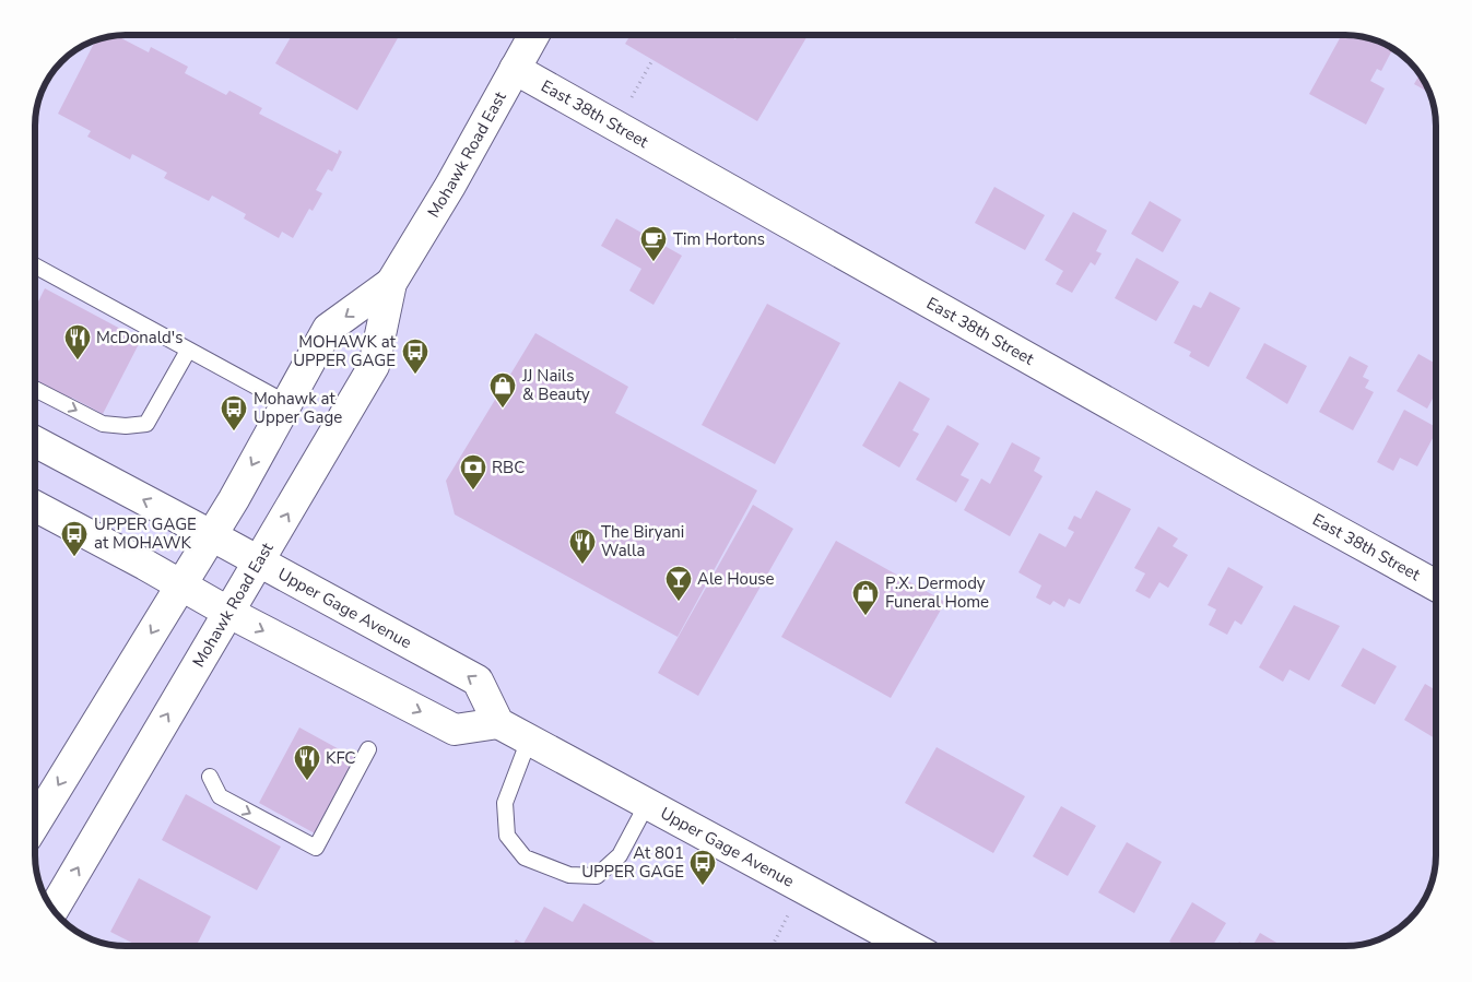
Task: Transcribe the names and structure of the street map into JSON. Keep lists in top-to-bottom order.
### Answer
{
  "streets": {
    "main road": ["East 38th Street", "Mohawk Road East", "Upper Gage Avenue"]
  },
  "crossings": [
    ["East 38th Street", "Mohawk Road East"],
    ["Mohawk Road East", "Upper Gage Avenue"]
  ],
  "places": {
    "cafe": ["Tim Hortons"],
    "restaurant": ["McDonald's", "The Biryani Walla", "KFC"],
    "bus stop": [
      "MOHAWK at UPPER GAGE",
      "Mohawk at Upper Gage",
      "UPPER GAGE at MOHAWK",
      "At 801 UPPER GAGE"
    ],
    "shop": ["JJ Nails & Beauty", "P.X. Dermody Funeral Home"],
    "bank": ["RBC"],
    "bar": ["Ale House"]
  }
}
